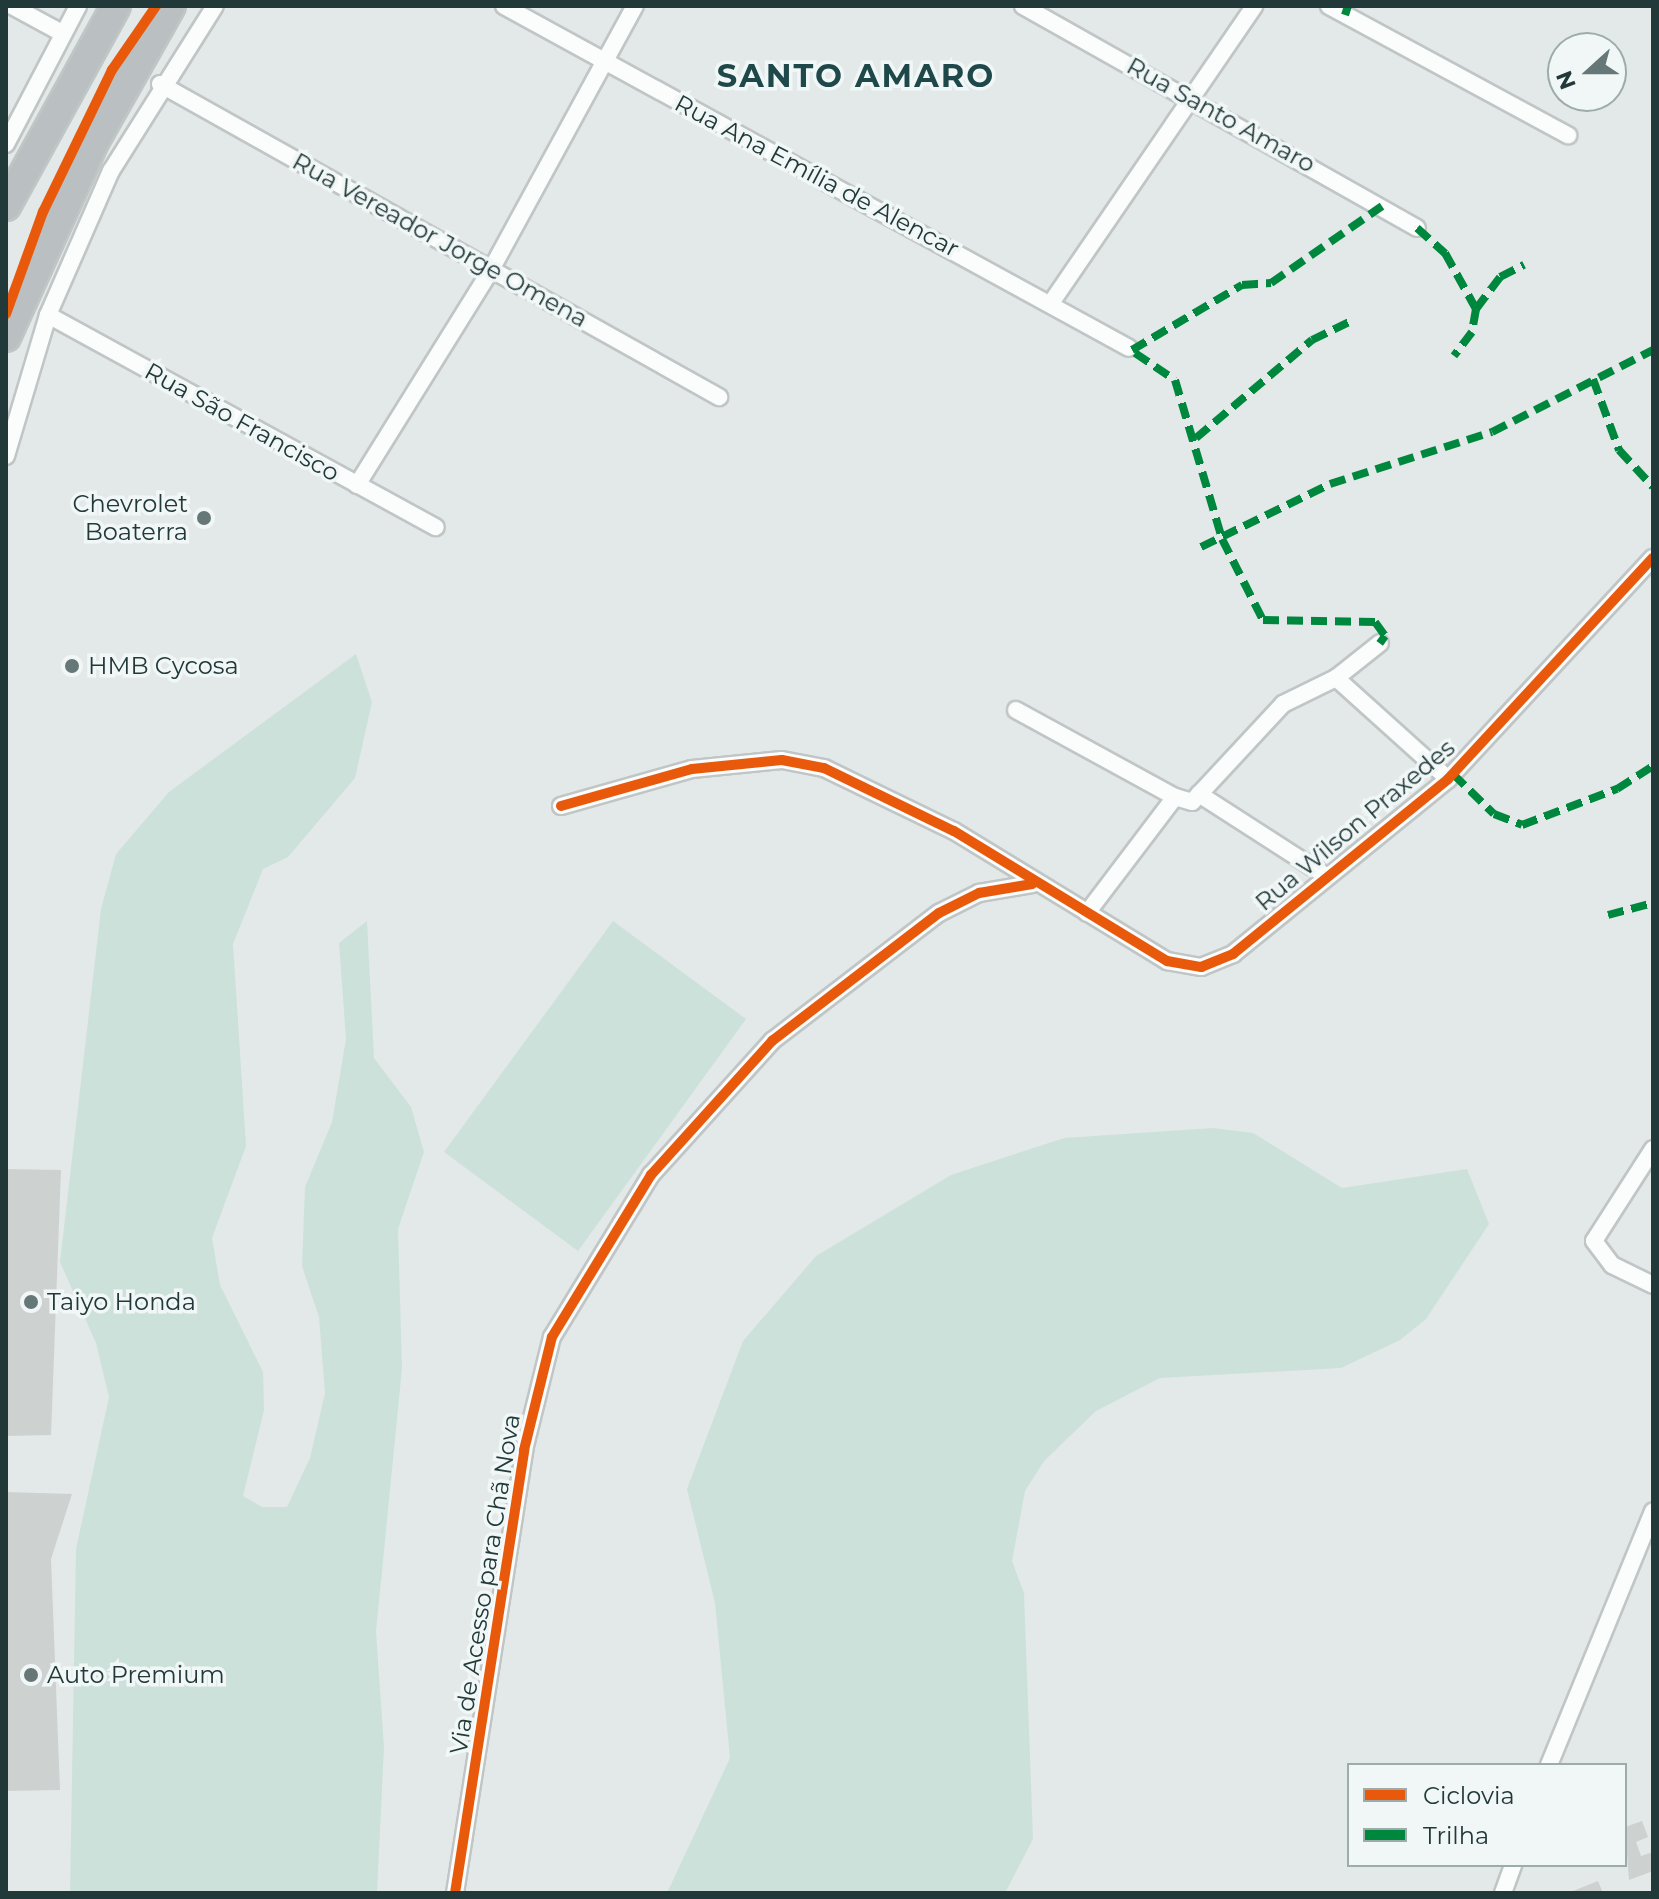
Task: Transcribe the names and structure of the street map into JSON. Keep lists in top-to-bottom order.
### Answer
{
  "streets": {
    "street": [
      "Rua Santo Amaro",
      "Rua Ana Emília de Alencar",
      "Rua Vereador Jorge Omena",
      "Rua São Francisco",
      "Rua Wilson Praxedes",
      "Via de Acesso para Chã Nova"
    ]
  },
  "crossings": [
    ["Rua Wilson Praxedes", "Via de Acesso para Chã Nova"]
  ],
  "districts": ["SANTO AMARO"],
  "places": [
    "Chevrolet Boaterra",
    "HMB Cycosa",
    "Taiyo Honda",
    "Auto Premium"
  ],
  "legend": ["Ciclovia", "Trilha"],
  "north": "left"
}
